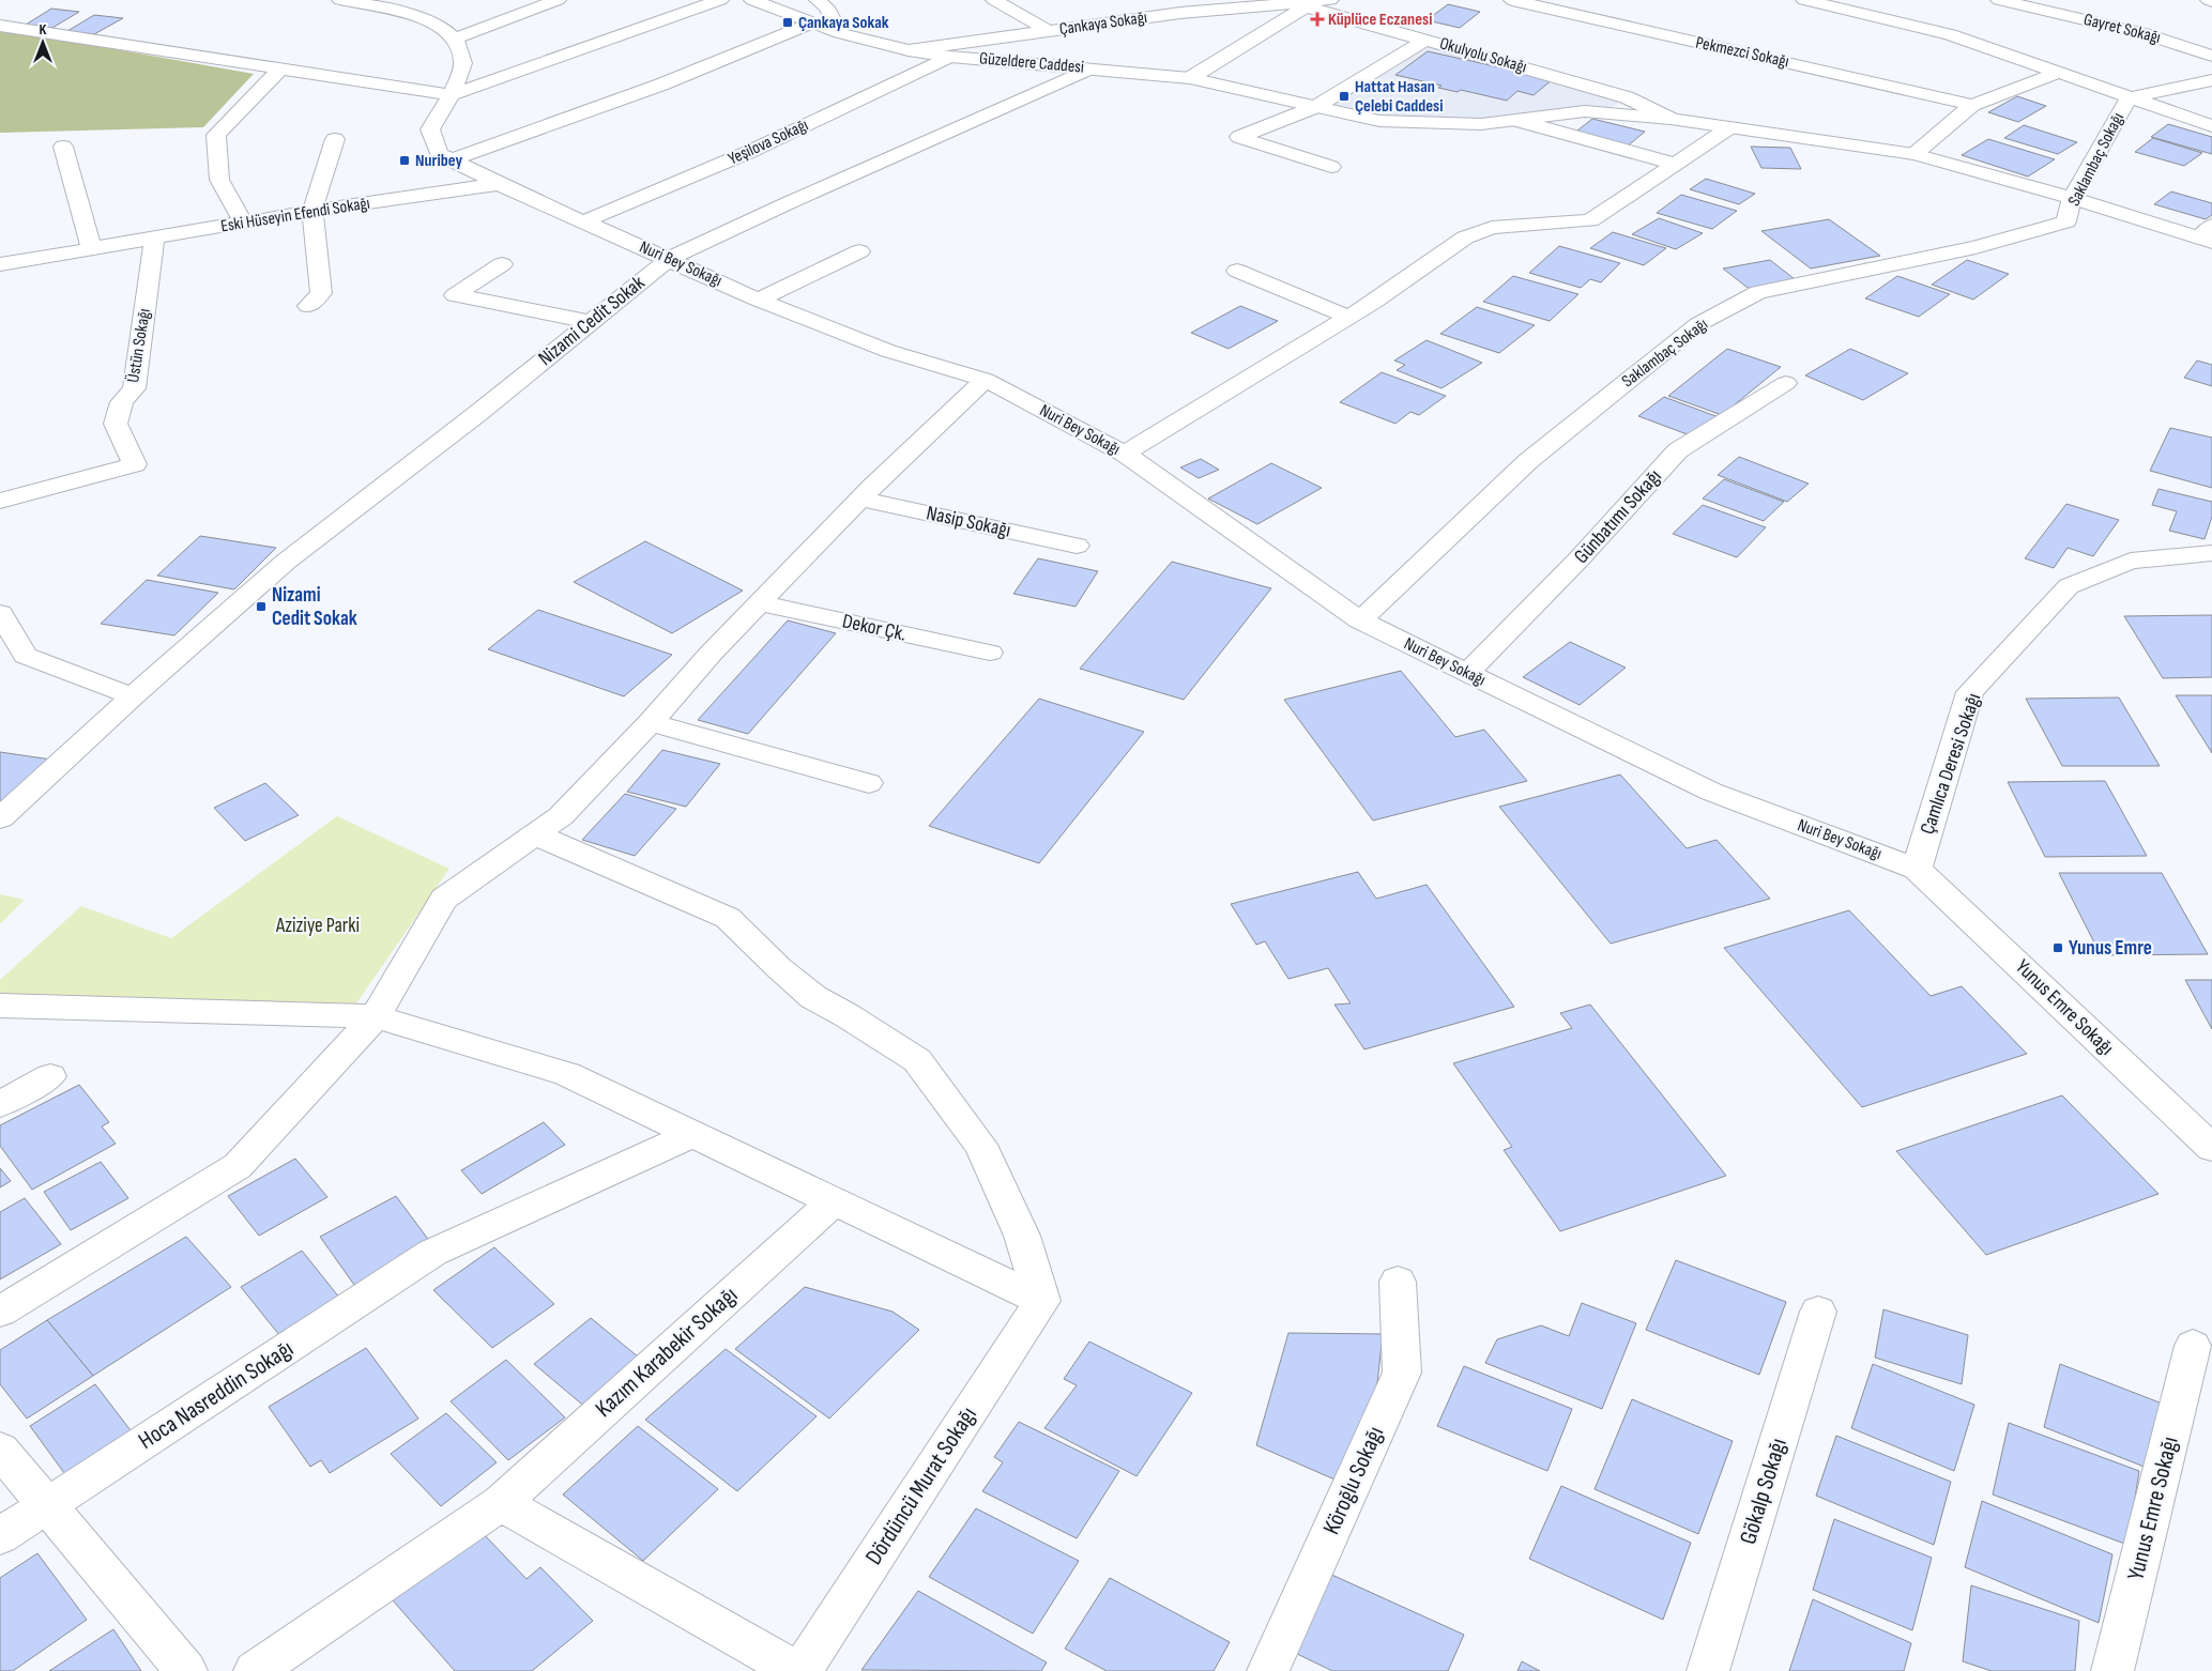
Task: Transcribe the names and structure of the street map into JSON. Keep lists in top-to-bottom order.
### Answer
{
  "streets": {
    "street": [
      "Çankaya Sokağı",
      "Gayret Sokağı",
      "Pekmezci Sokağı",
      "Okulyolu Sokağı",
      "Güzeldere Caddesi",
      "Yeşilova Sokağı",
      "Saklambaç Sokağı",
      "Eski Hüseyin Efendi Sokağı",
      "Nuri Bey Sokağı",
      "Nizami Cedit Sokak",
      "Üstün Sokağı",
      "Günbatımı Sokağı",
      "Nasip Sokağı",
      "Dekor Çk.",
      "Çamlıca Deresi Sokağı",
      "Yunus Emre Sokağı",
      "Kazım Karabekir Sokağı",
      "Hoca Nasreddin Sokağı",
      "Köroğlu Sokağı",
      "Dördüncü Murat Sokağı",
      "Gökalp Sokağı"
    ]
  },
  "crossings": [
    ["Çankaya Sokağı", "Okulyolu Sokağı"],
    ["Çankaya Sokağı", "Güzeldere Caddesi"],
    ["Okulyolu Sokağı", "Güzeldere Caddesi"],
    ["Güzeldere Caddesi", "Yeşilova Sokağı"],
    ["Güzeldere Caddesi", "Nizami Cedit Sokak"],
    ["Yeşilova Sokağı", "Nuri Bey Sokağı"],
    ["Saklambaç Sokağı", "Nuri Bey Sokağı"],
    ["Eski Hüseyin Efendi Sokağı", "Nuri Bey Sokağı"],
    ["Eski Hüseyin Efendi Sokağı", "Üstün Sokağı"],
    ["Nuri Bey Sokağı", "Nizami Cedit Sokak"],
    ["Nuri Bey Sokağı", "Günbatımı Sokağı"],
    ["Nuri Bey Sokağı", "Çamlıca Deresi Sokağı"],
    ["Nuri Bey Sokağı", "Yunus Emre Sokağı"],
    ["Çamlıca Deresi Sokağı", "Yunus Emre Sokağı"]
  ],
  "parks": ["Aziziye Parki"],
  "places": {
    "health": ["Küplüce Eczanesi"],
    "transit": [
      "Çankaya Sokak",
      "Hattat Hasan Çelebi Caddesi",
      "Nuribey",
      "Nizami Cedit Sokak",
      "Yunus Emre"
    ]
  },
  "north": "top"
}
